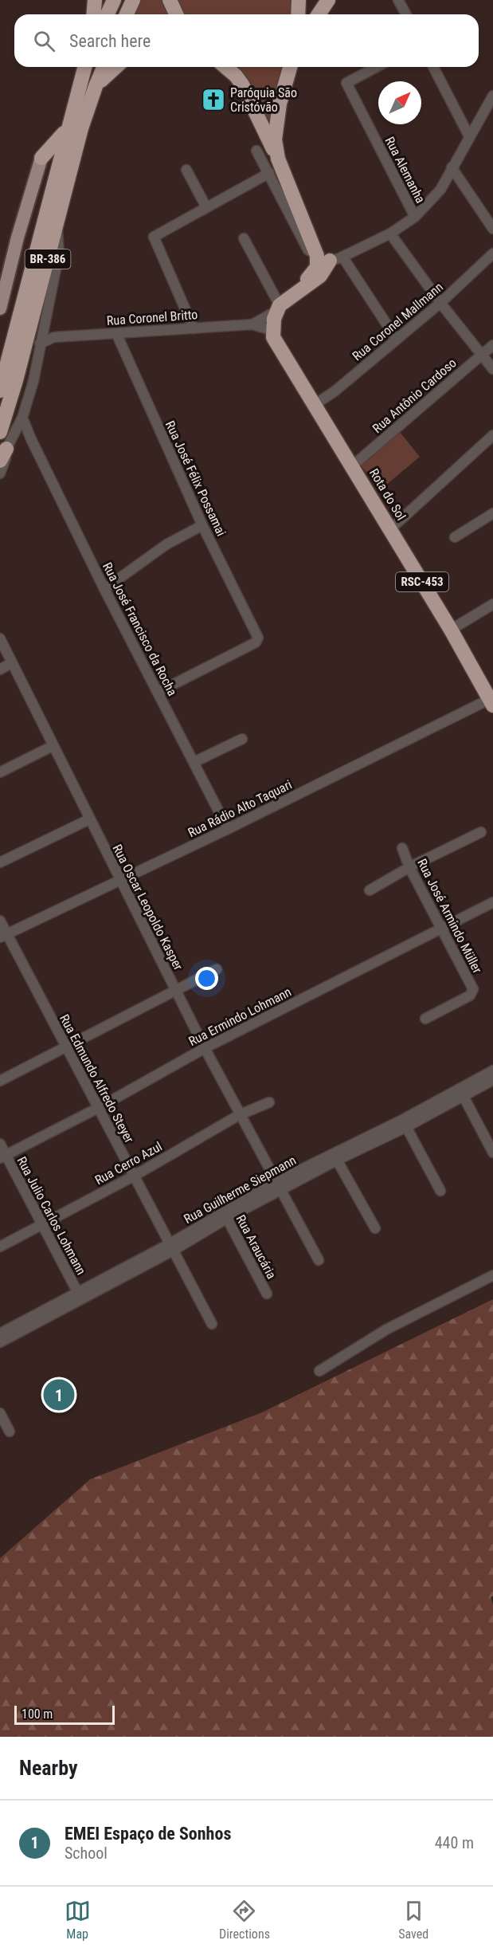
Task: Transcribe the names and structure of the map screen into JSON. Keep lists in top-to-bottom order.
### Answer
{
  "streets": {
    "highway": ["BR-386", "Rota do Sol", "RSC-453"],
    "street": [
      "Rua Alemanha",
      "Rua Coronel Britto",
      "Rua Coronel Mallmann",
      "Rua Antônio Cardoso",
      "Rua José Félix Possamai",
      "Rua José Francisco da Rocha",
      "Rua Rádio Alto Taquari",
      "Rua Oscar Leopoldo Kasper",
      "Rua José Armindo Müller",
      "Rua Ermindo Lohmann",
      "Rua Edmundo Alfredo Steyer",
      "Rua Cerro Azul",
      "Rua Guilherme Siepmann",
      "Rua Julio Carlos Lohmann",
      "Rua Araucária"
    ]
  },
  "crossings": [
    ["Rua Coronel Britto", "Rua José Félix Possamai"],
    ["Rua Coronel Mallmann", "Rota do Sol"],
    ["Rua Antônio Cardoso", "Rota do Sol"],
    ["Rua José Félix Possamai", "Rua José Francisco da Rocha"],
    ["Rota do Sol", "Rua Rádio Alto Taquari"],
    ["Rua José Francisco da Rocha", "Rua Rádio Alto Taquari"],
    ["Rua Rádio Alto Taquari", "Rua Oscar Leopoldo Kasper"],
    ["Rua Rádio Alto Taquari", "Rua Edmundo Alfredo Steyer"],
    ["Rua Oscar Leopoldo Kasper", "Rua Ermindo Lohmann"],
    ["Rua Oscar Leopoldo Kasper", "Rua Cerro Azul"],
    ["Rua Oscar Leopoldo Kasper", "Rua Guilherme Siepmann"],
    ["Rua José Armindo Müller", "Rua Ermindo Lohmann"],
    ["Rua Ermindo Lohmann", "Rua Edmundo Alfredo Steyer"],
    ["Rua Ermindo Lohmann", "Rua Julio Carlos Lohmann"],
    ["Rua Edmundo Alfredo Steyer", "Rua Cerro Azul"],
    ["Rua Edmundo Alfredo Steyer", "Rua Guilherme Siepmann"],
    ["Rua Cerro Azul", "Rua Julio Carlos Lohmann"],
    ["Rua Guilherme Siepmann", "Rua Julio Carlos Lohmann"],
    ["Rua Guilherme Siepmann", "Rua Araucária"]
  ],
  "places": {
    "church": ["Paróquia São Cristóvão"]
  },
  "scale_bar": "100 m",
  "north": "top right",
  "page": {
    "search": "Search here",
    "pins": "1",
    "scale": "100 m",
    "heading": "Nearby",
    "list": [
      {
        "mark": "1",
        "name": "EMEI Espaço de Sonhos",
        "note": "School",
        "value": "440 m"
      }
    ],
    "nav": ["Map", "Directions", "Saved"]
  }
}
